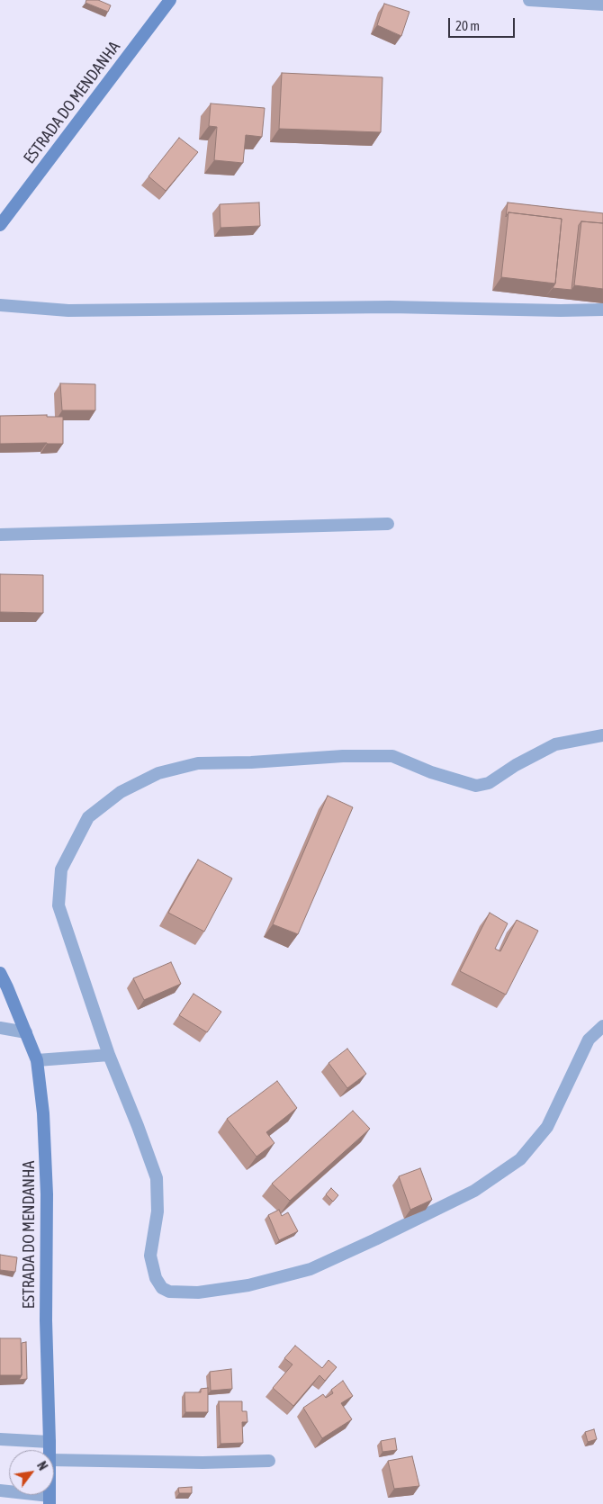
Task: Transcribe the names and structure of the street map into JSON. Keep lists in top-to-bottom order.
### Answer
{
  "streets": {
    "main road": ["ESTRADA DO MENDANHA"]
  },
  "scale_bar": "20 m",
  "north": "top right"
}
